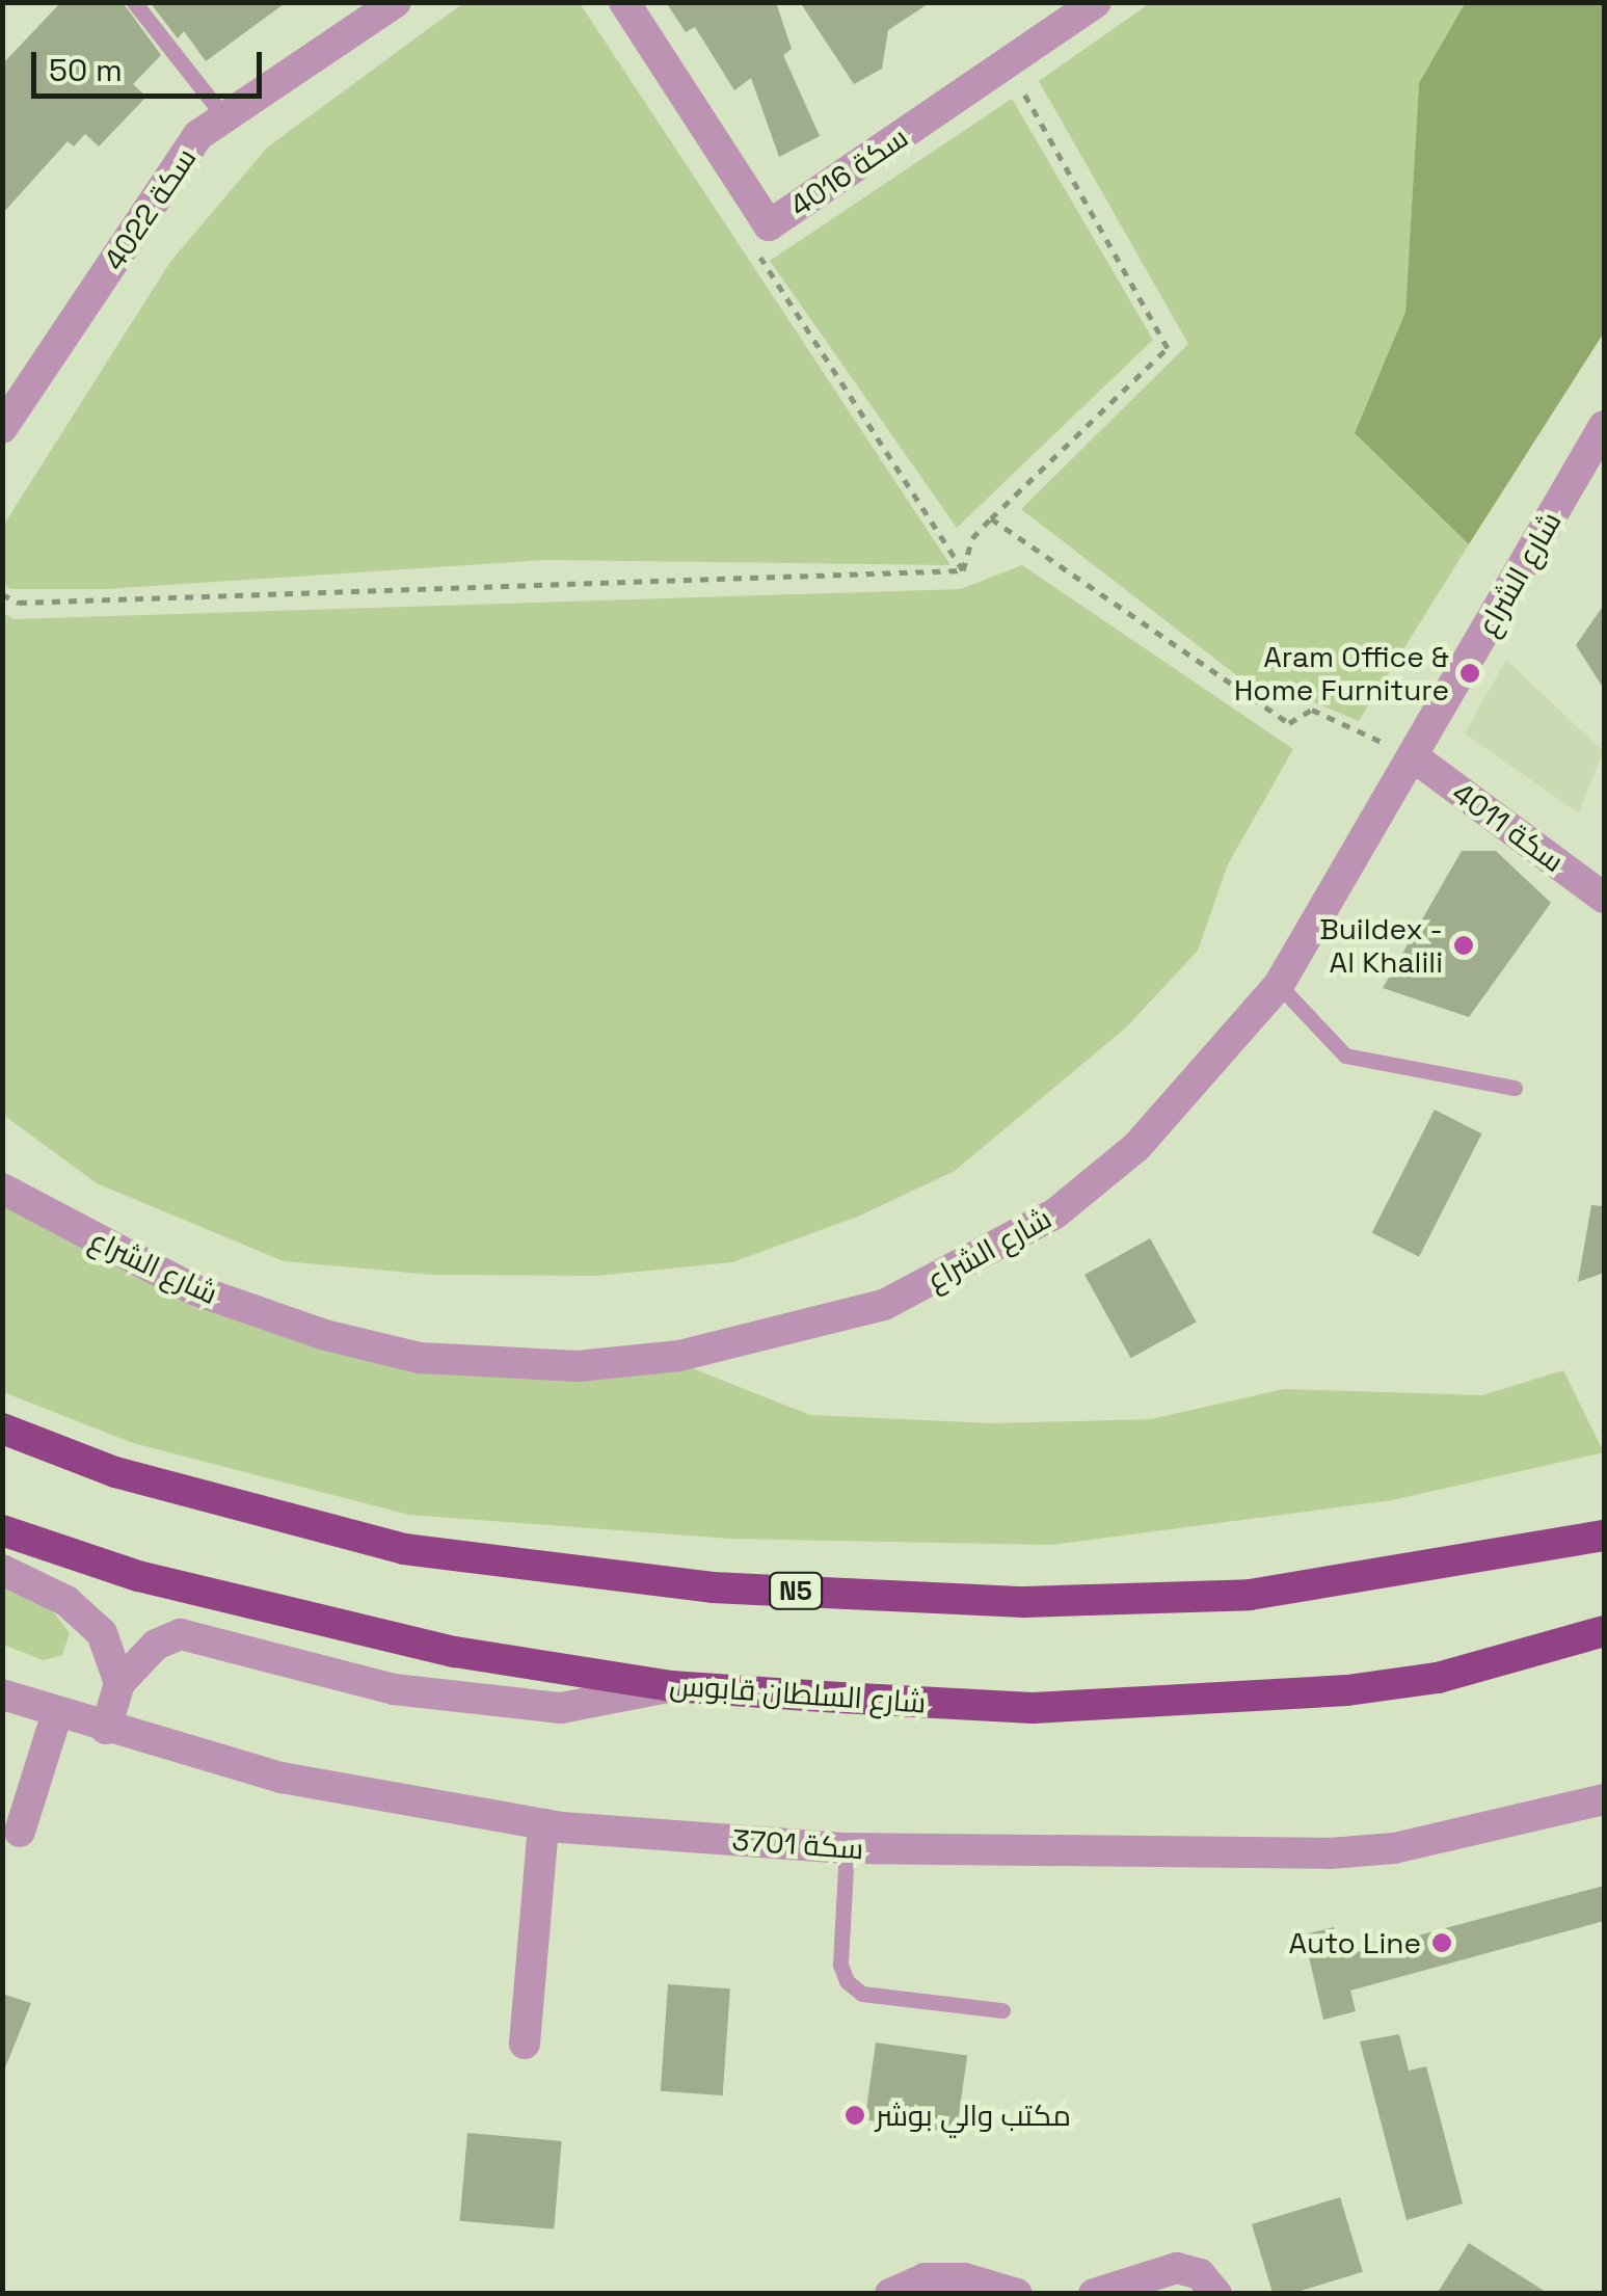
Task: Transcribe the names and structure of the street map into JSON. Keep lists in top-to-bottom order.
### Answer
{
  "streets": {
    "highway": ["N5", "شارع السلطان قابوس"],
    "street": [
      "سكة 4016",
      "سكة 4022",
      "شارع الشراع",
      "سكة 4011",
      "سكة 3701"
    ]
  },
  "crossings": [
    ["شارع الشراع", "سكة 4011"]
  ],
  "places": [
    "Aram Office & Home Furniture",
    "Buildex - Al Khalili",
    "Auto Line",
    "مكتب والي بوشر"
  ],
  "scale_bar": "50 m"
}
